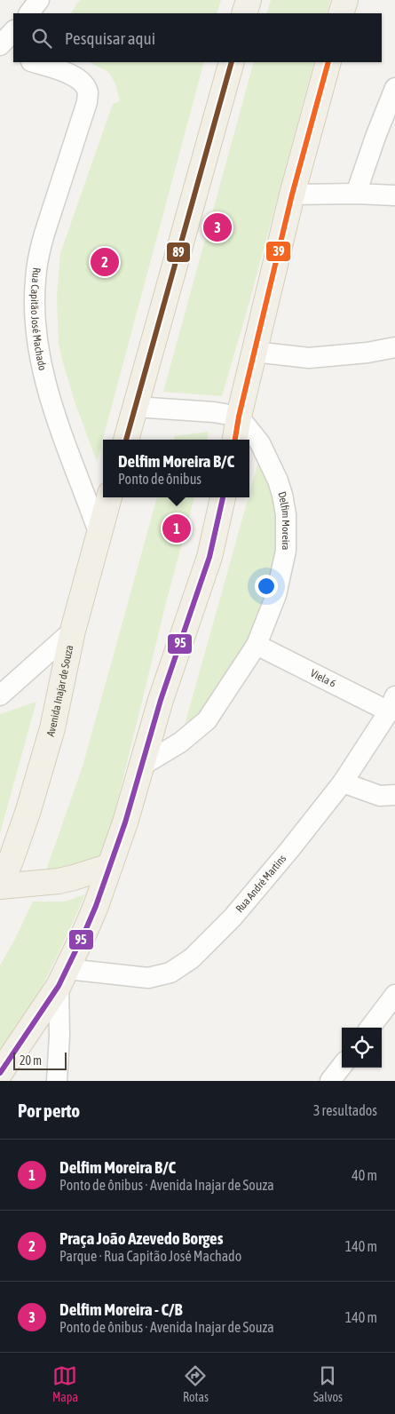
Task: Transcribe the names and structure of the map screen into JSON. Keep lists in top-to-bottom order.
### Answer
{
  "streets": {
    "main road": ["Avenida Inajar de Souza"],
    "street": [
      "Rua Capitão José Machado",
      "Delfim Moreira",
      "Viela 6",
      "Rua André Martins"
    ]
  },
  "crossings": [
    ["Rua Capitão José Machado", "Avenida Inajar de Souza"],
    ["Delfim Moreira", "Viela 6"],
    ["Viela 6", "Rua André Martins"]
  ],
  "lines": ["transit line 89", "transit line 39", "transit line 95"],
  "scale_bar": "20 m",
  "page": {
    "search": "Pesquisar aqui",
    "pins": ["3", "2", "1"],
    "popup": ["Delfim Moreira B/C", "Ponto de ônibus"],
    "scale": "20 m",
    "heading": ["Por perto", "3 resultados"],
    "list": [
      {
        "mark": "1",
        "name": "Delfim Moreira B/C",
        "note": "Ponto de ônibus · Avenida Inajar de Souza",
        "value": "40 m"
      },
      {
        "mark": "2",
        "name": "Praça João Azevedo Borges",
        "note": "Parque · Rua Capitão José Machado",
        "value": "140 m"
      },
      {
        "mark": "3",
        "name": "Delfim Moreira - C/B",
        "note": "Ponto de ônibus · Avenida Inajar de Souza",
        "value": "140 m"
      }
    ],
    "nav": ["Mapa", "Rotas", "Salvos"]
  }
}
